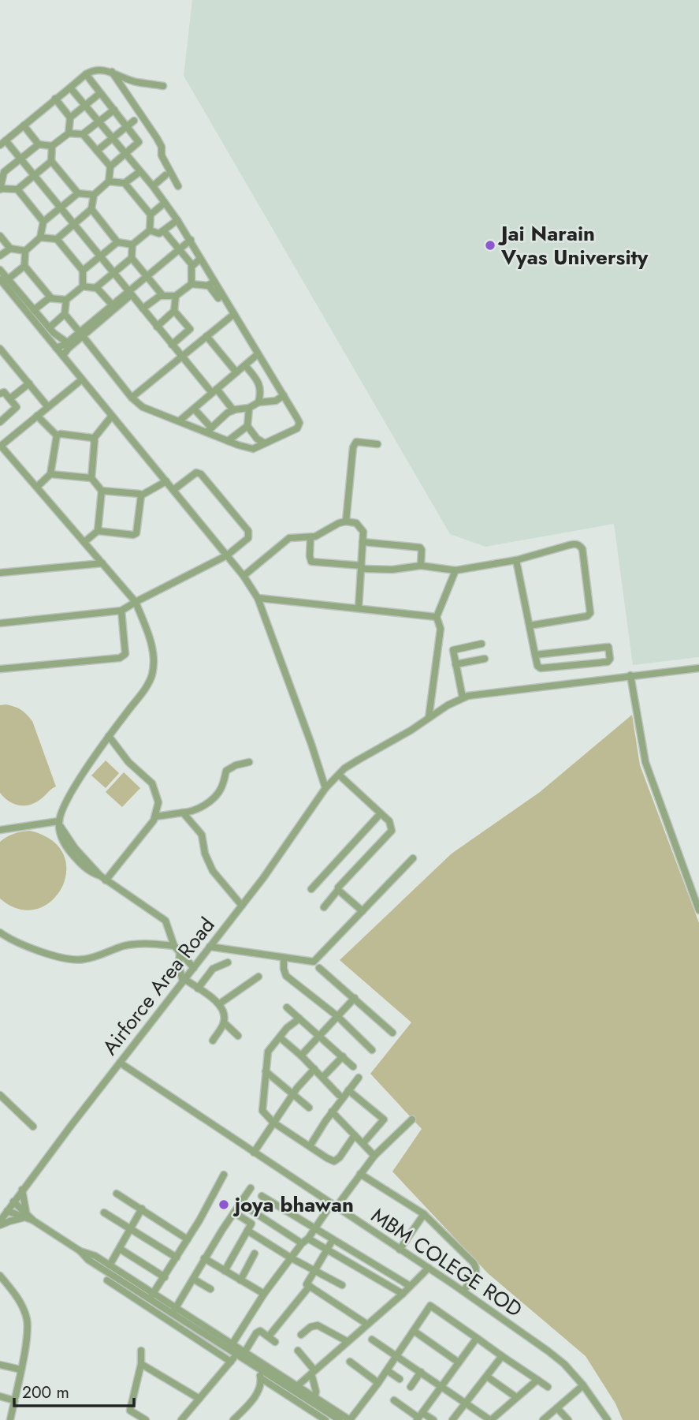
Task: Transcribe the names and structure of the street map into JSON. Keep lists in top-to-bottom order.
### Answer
{
  "streets": {
    "street": ["Airforce Area Road", "MBM COLEGE ROD"]
  },
  "crossings": [
    ["Airforce Area Road", "MBM COLEGE ROD"]
  ],
  "places": ["Jai Narain Vyas University", "joya bhawan"],
  "scale_bar": "200 m"
}
